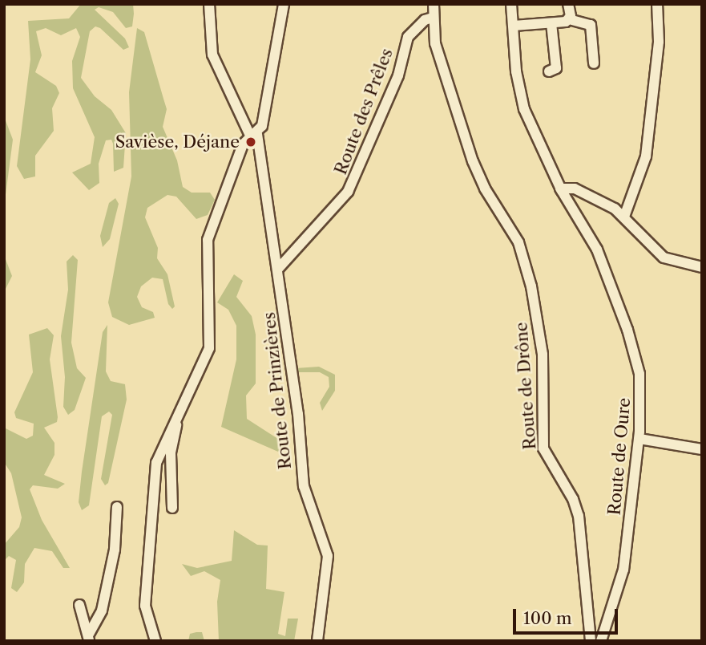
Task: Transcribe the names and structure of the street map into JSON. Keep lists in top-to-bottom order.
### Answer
{
  "streets": {
    "street": [
      "Route des Prêles",
      "Route de Drône",
      "Route de Prinzières",
      "Route de Oure"
    ]
  },
  "crossings": [
    ["Route des Prêles", "Route de Drône"],
    ["Route des Prêles", "Route de Prinzières"]
  ],
  "places": ["Savièse, Déjane"],
  "scale_bar": "100 m"
}
